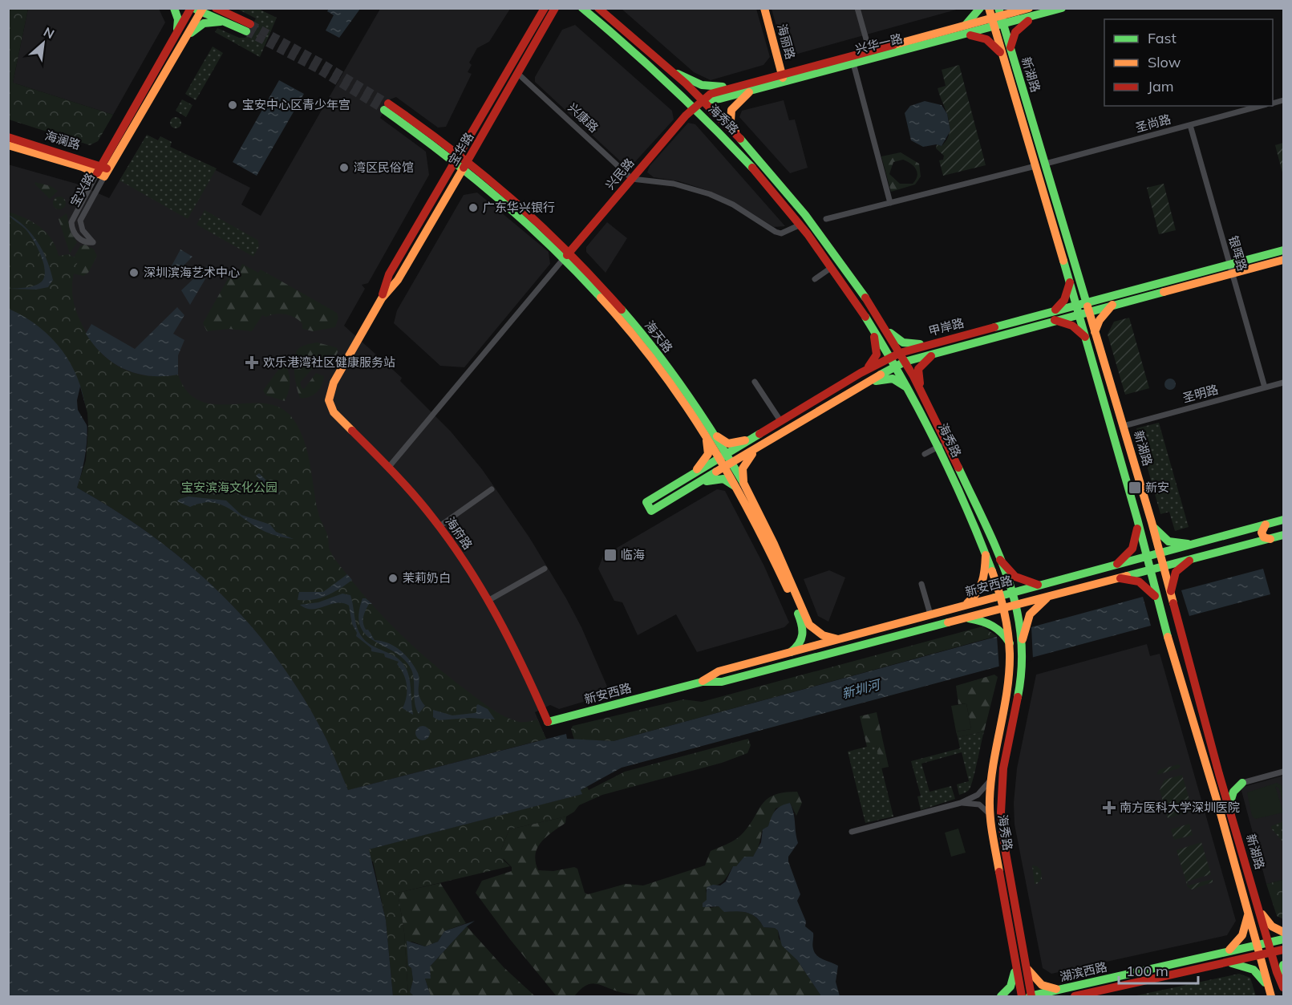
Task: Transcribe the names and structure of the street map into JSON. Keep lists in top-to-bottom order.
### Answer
{
  "streets": {
    "main road": [
      "海丽路",
      "兴华一路",
      "新湖路",
      "海秀路",
      "海澜路",
      "宝华路",
      "兴民路",
      "宝兴路",
      "甲岸路",
      "海天路",
      "海府路",
      "新安西路",
      "湖滨西路"
    ],
    "street": [
      "兴康路",
      "圣尚路",
      "银晖路",
      "圣明路"
    ]
  },
  "crossings": [
    ["海丽路", "兴华一路"],
    ["兴华一路", "新湖路"],
    ["兴华一路", "海秀路"],
    ["兴华一路", "兴民路"],
    ["新湖路", "圣尚路"],
    ["新湖路", "甲岸路"],
    ["新湖路", "圣明路"],
    ["新湖路", "新安西路"],
    ["新湖路", "湖滨西路"],
    ["兴康路", "宝华路"],
    ["兴康路", "兴民路"],
    ["海秀路", "兴民路"],
    ["海秀路", "甲岸路"],
    ["海秀路", "新安西路"],
    ["海秀路", "湖滨西路"],
    ["圣尚路", "银晖路"],
    ["海澜路", "宝兴路"],
    ["宝华路", "海天路"],
    ["宝华路", "海府路"],
    ["兴民路", "海天路"],
    ["银晖路", "甲岸路"],
    ["银晖路", "圣明路"],
    ["甲岸路", "海天路"],
    ["海天路", "新安西路"],
    ["海府路", "新安西路"]
  ],
  "water": ["新圳河"],
  "parks": ["宝安滨海文化公园"],
  "places": {
    "other": [
      "宝安中心区青少年宫",
      "湾区民俗馆",
      "广东华兴银行",
      "深圳滨海艺术中心",
      "茉莉奶白"
    ],
    "health": ["欢乐港湾社区健康服务站", "南方医科大学深圳医院"],
    "transit": ["新安", "临海"]
  },
  "legend": ["Fast", "Slow", "Jam"],
  "scale_bar": "100 m",
  "north": "top right"
}
